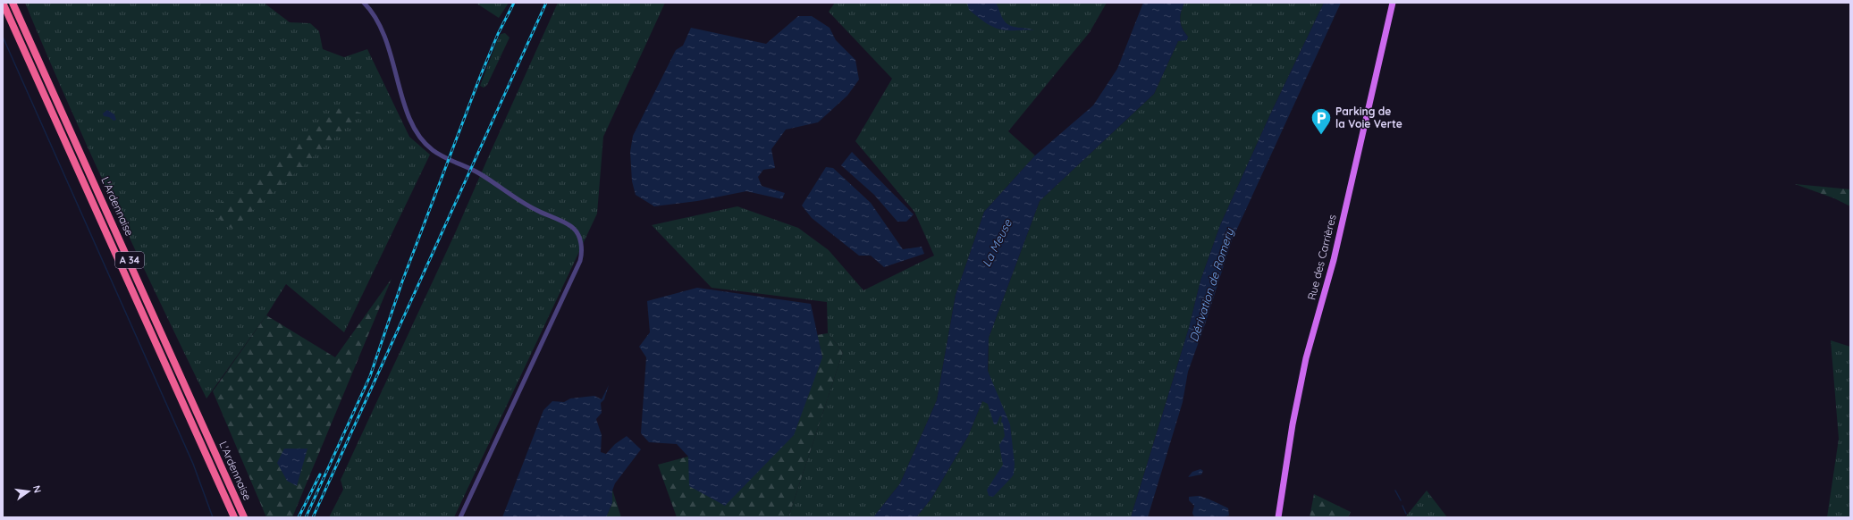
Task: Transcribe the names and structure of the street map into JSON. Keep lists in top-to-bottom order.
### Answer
{
  "streets": {
    "highway": ["L'Ardennaise", "A 34"],
    "main road": ["Rue des Carrières"]
  },
  "water": ["La Meuse", "Dérivation de Romery"],
  "places": {
    "parking": ["Parking de la Voie Verte"]
  },
  "north": "right"
}
